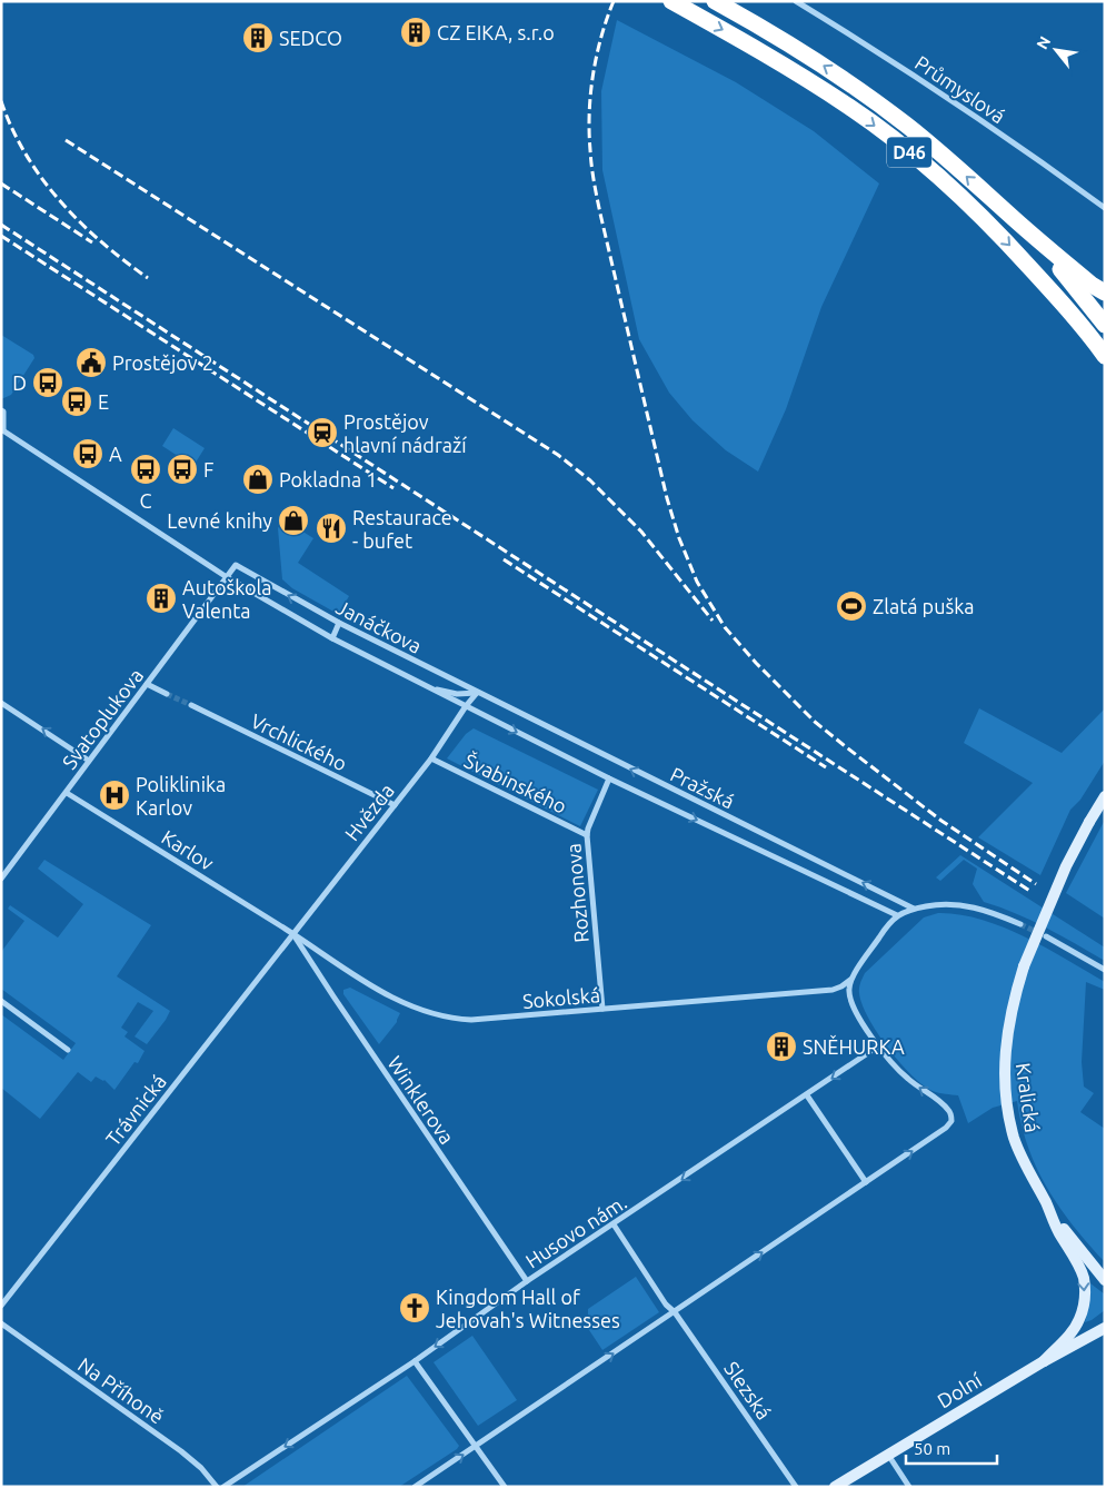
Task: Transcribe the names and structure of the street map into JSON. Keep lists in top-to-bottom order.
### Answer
{
  "streets": {
    "highway": ["D46"],
    "main road": ["Kralická", "Dolní"],
    "street": [
      "Průmyslová",
      "Janáčkova",
      "Svatoplukova",
      "Vrchlického",
      "Švabinského",
      "Pražská",
      "Hvězda",
      "Karlov",
      "Rozhonova",
      "Sokolská",
      "Winklerova",
      "Trávnická",
      "Husovo nám.",
      "Na Příhoně",
      "Slezská"
    ]
  },
  "crossings": [
    ["Janáčkova", "Svatoplukova"],
    ["Janáčkova", "Pražská"],
    ["Janáčkova", "Hvězda"],
    ["Janáčkova", "Rozhonova"],
    ["Svatoplukova", "Karlov"],
    ["Vrchlického", "Hvězda"],
    ["Švabinského", "Hvězda"],
    ["Švabinského", "Rozhonova"],
    ["Pražská", "Hvězda"],
    ["Pražská", "Rozhonova"],
    ["Hvězda", "Karlov"],
    ["Hvězda", "Sokolská"],
    ["Hvězda", "Winklerova"],
    ["Hvězda", "Trávnická"],
    ["Karlov", "Sokolská"],
    ["Karlov", "Winklerova"],
    ["Karlov", "Trávnická"],
    ["Rozhonova", "Sokolská"],
    ["Sokolská", "Winklerova"],
    ["Sokolská", "Trávnická"],
    ["Kralická", "Dolní"],
    ["Winklerova", "Trávnická"],
    ["Winklerova", "Husovo nám."],
    ["Husovo nám.", "Slezská"]
  ],
  "one_way": ["Husovo nám."],
  "places": {
    "building": [
      "CZ EIKA, s.r.o",
      "SEDCO",
      "Autoškola Valenta",
      "SNĚHURKA"
    ],
    "public building": ["Prostějov 2"],
    "bus stop": [
      "D",
      "E",
      "A",
      "C",
      "F"
    ],
    "station": ["Prostějov hlavní nádraží"],
    "shop": ["Pokladna 1", "Levné knihy"],
    "restaurant": ["Restaurace - bufet"],
    "sports": ["Zlatá puška"],
    "hospital": ["Poliklinika Karlov"],
    "church": ["Kingdom Hall of Jehovah's Witnesses"]
  },
  "scale_bar": "50 m",
  "north": "top left"
}
